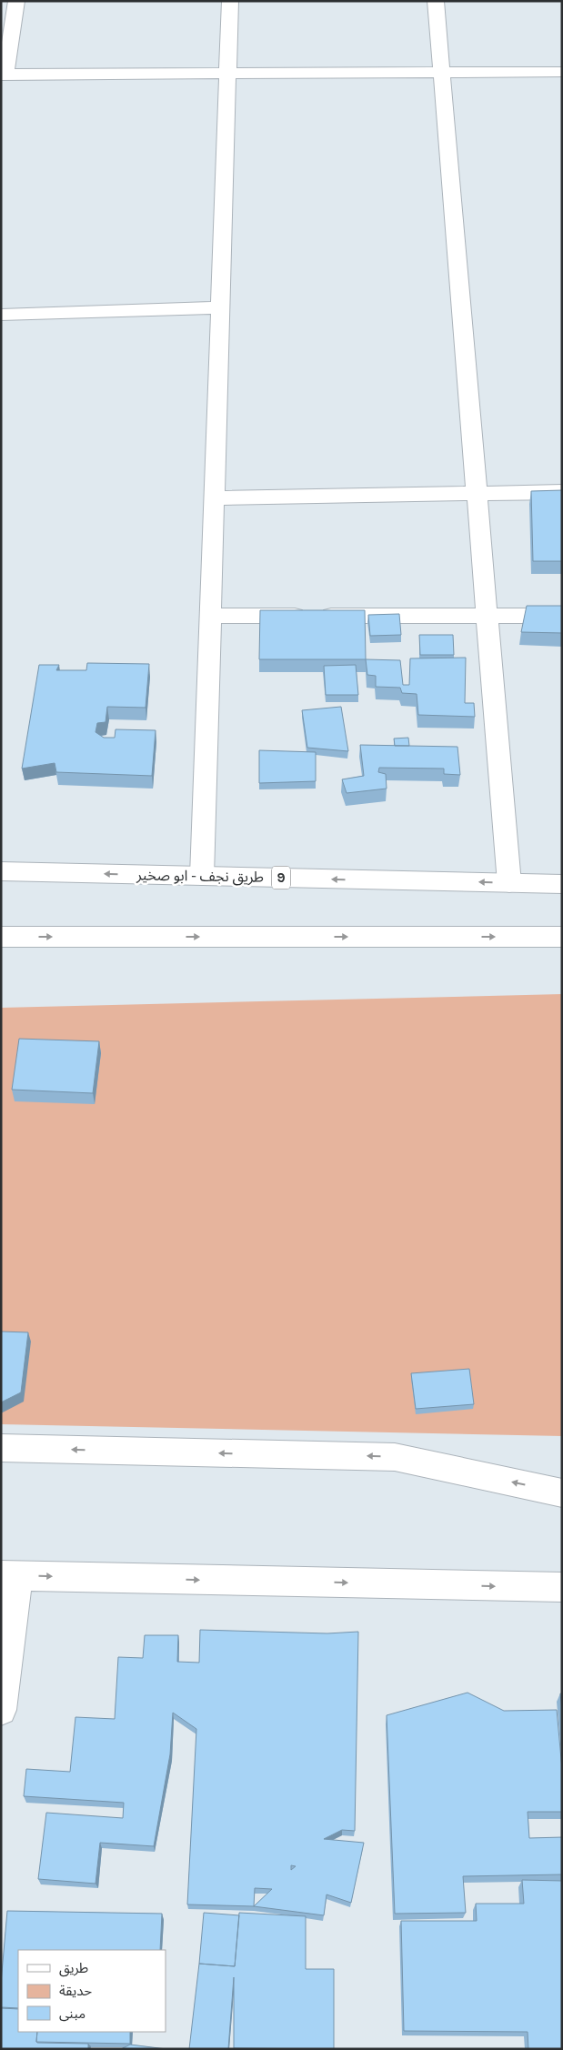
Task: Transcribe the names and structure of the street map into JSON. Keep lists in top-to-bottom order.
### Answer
{
  "streets": {
    "main road": ["طريق نجف - ابو صخير", "9"]
  },
  "legend": ["طريق", "حديقة", "مبنى"]
}
